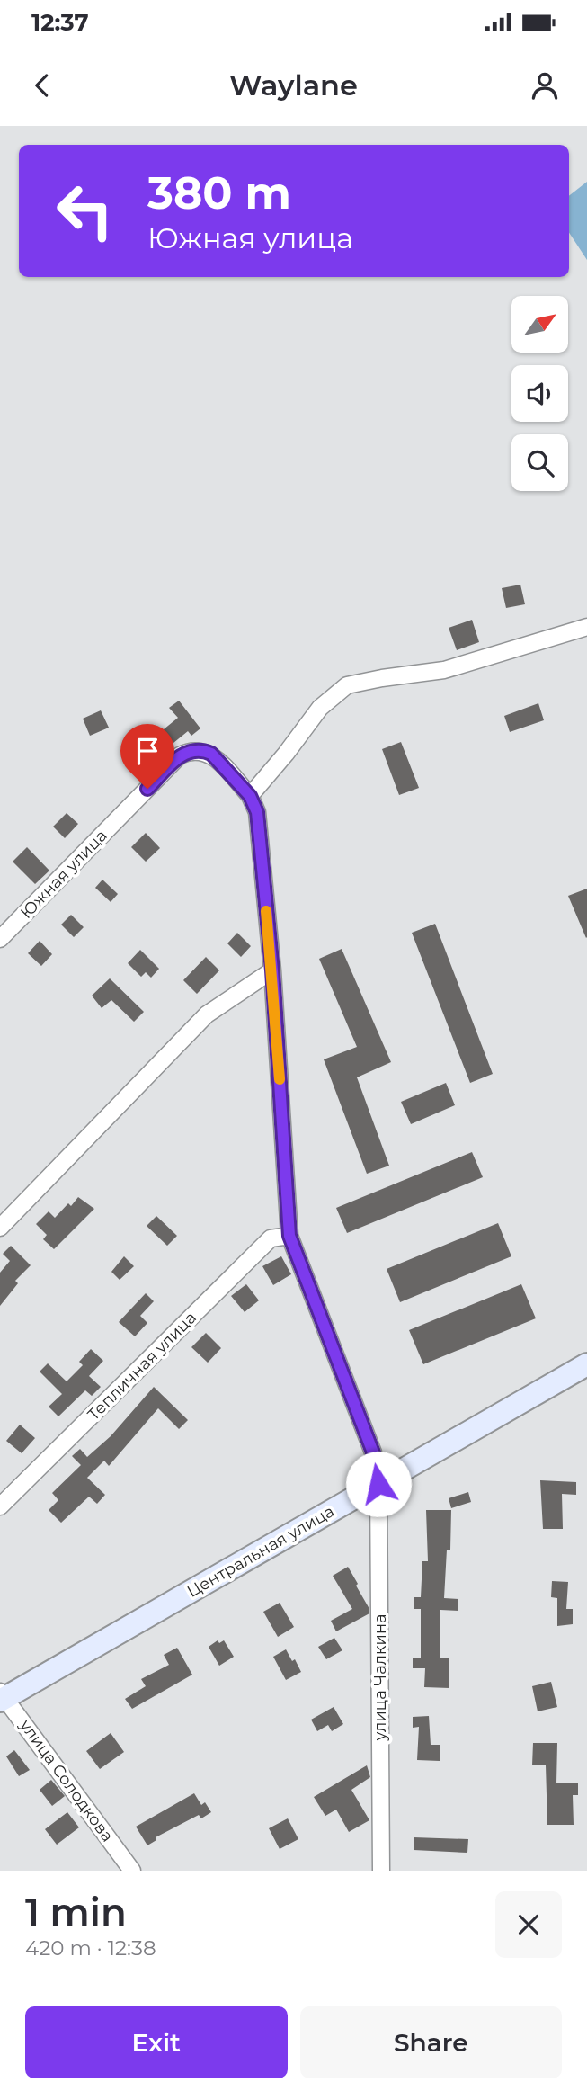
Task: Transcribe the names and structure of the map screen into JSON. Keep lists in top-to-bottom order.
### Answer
{
  "streets": {
    "street": [
      "Южная улица",
      "Тепличная улица",
      "Центральная улица",
      "улица Чалкина",
      "улица Солодкова"
    ]
  },
  "crossings": [
    ["Южная улица", "улица Чалкина"],
    ["Тепличная улица", "улица Чалкина"],
    ["Центральная улица", "улица Чалкина"],
    ["Центральная улица", "улица Солодкова"]
  ],
  "north": "top right",
  "page": {
    "status": "12:37",
    "header": "Waylane",
    "turn": ["380 m", "Южная улица"],
    "heading": ["1 min", "420 m · 12:38"],
    "buttons": ["Exit", "Share"]
  }
}
